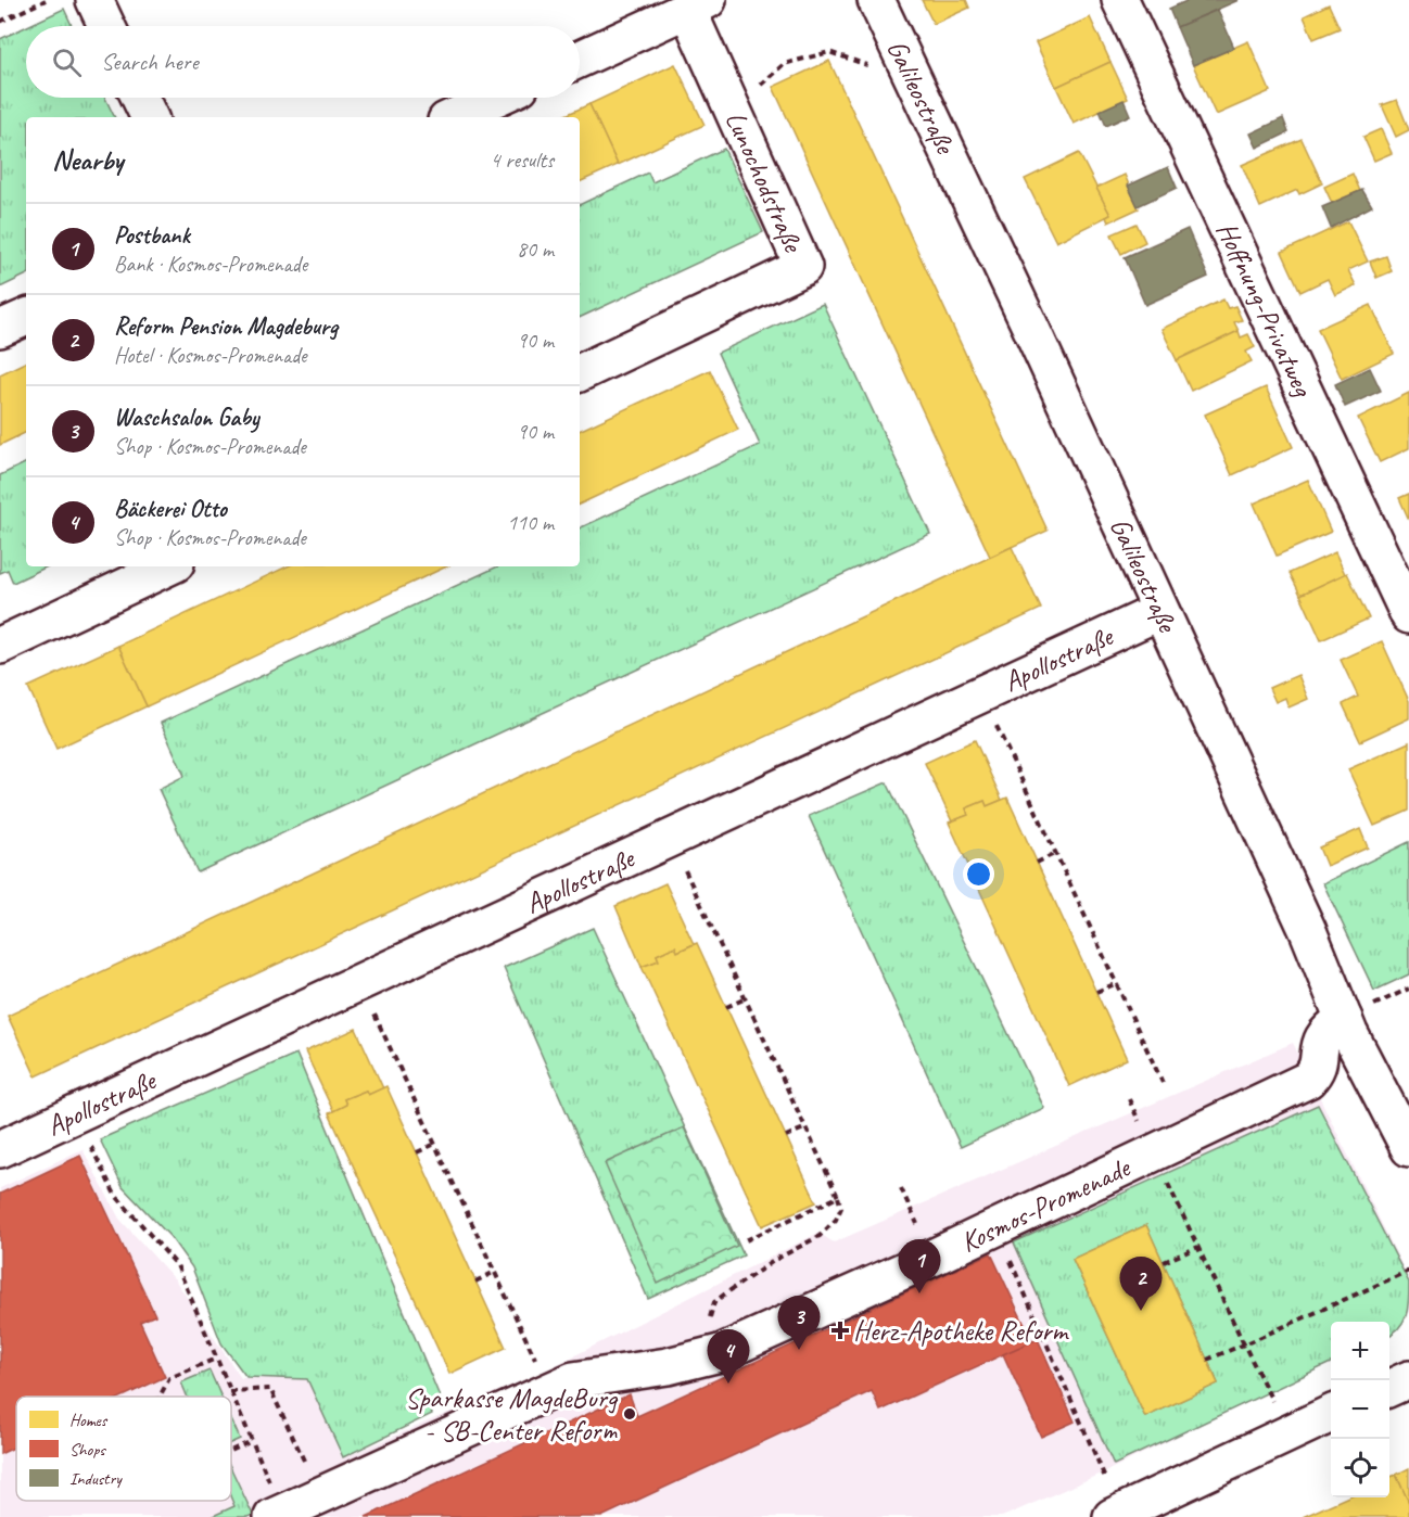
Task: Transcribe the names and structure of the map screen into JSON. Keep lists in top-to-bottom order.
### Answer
{
  "streets": {
    "street": [
      "Galileostraße",
      "Lunochodstraße",
      "Hoffnung-Privatweg",
      "Apollostraße",
      "Kosmos-Promenade"
    ]
  },
  "crossings": [
    ["Galileostraße", "Apollostraße"],
    ["Galileostraße", "Kosmos-Promenade"]
  ],
  "places": {
    "health": ["Herz-Apotheke Reform"],
    "other": ["Sparkasse MagdeBurg - SB-Center Reform"]
  },
  "legend": ["Homes", "Shops", "Industry"],
  "page": {
    "search": "Search here",
    "heading": ["Nearby", "4 results"],
    "list": [
      {
        "mark": "1",
        "name": "Postbank",
        "note": "Bank · Kosmos-Promenade",
        "value": "80 m"
      },
      {
        "mark": "2",
        "name": "Reform Pension Magdeburg",
        "note": "Hotel · Kosmos-Promenade",
        "value": "90 m"
      },
      {
        "mark": "3",
        "name": "Waschsalon Gaby",
        "note": "Shop · Kosmos-Promenade",
        "value": "90 m"
      },
      {
        "mark": "4",
        "name": "Bäckerei Otto",
        "note": "Shop · Kosmos-Promenade",
        "value": "110 m"
      }
    ],
    "pins": [
      "1",
      "2",
      "3",
      "4"
    ],
    "map_buttons": ["+", "−"]
  }
}
